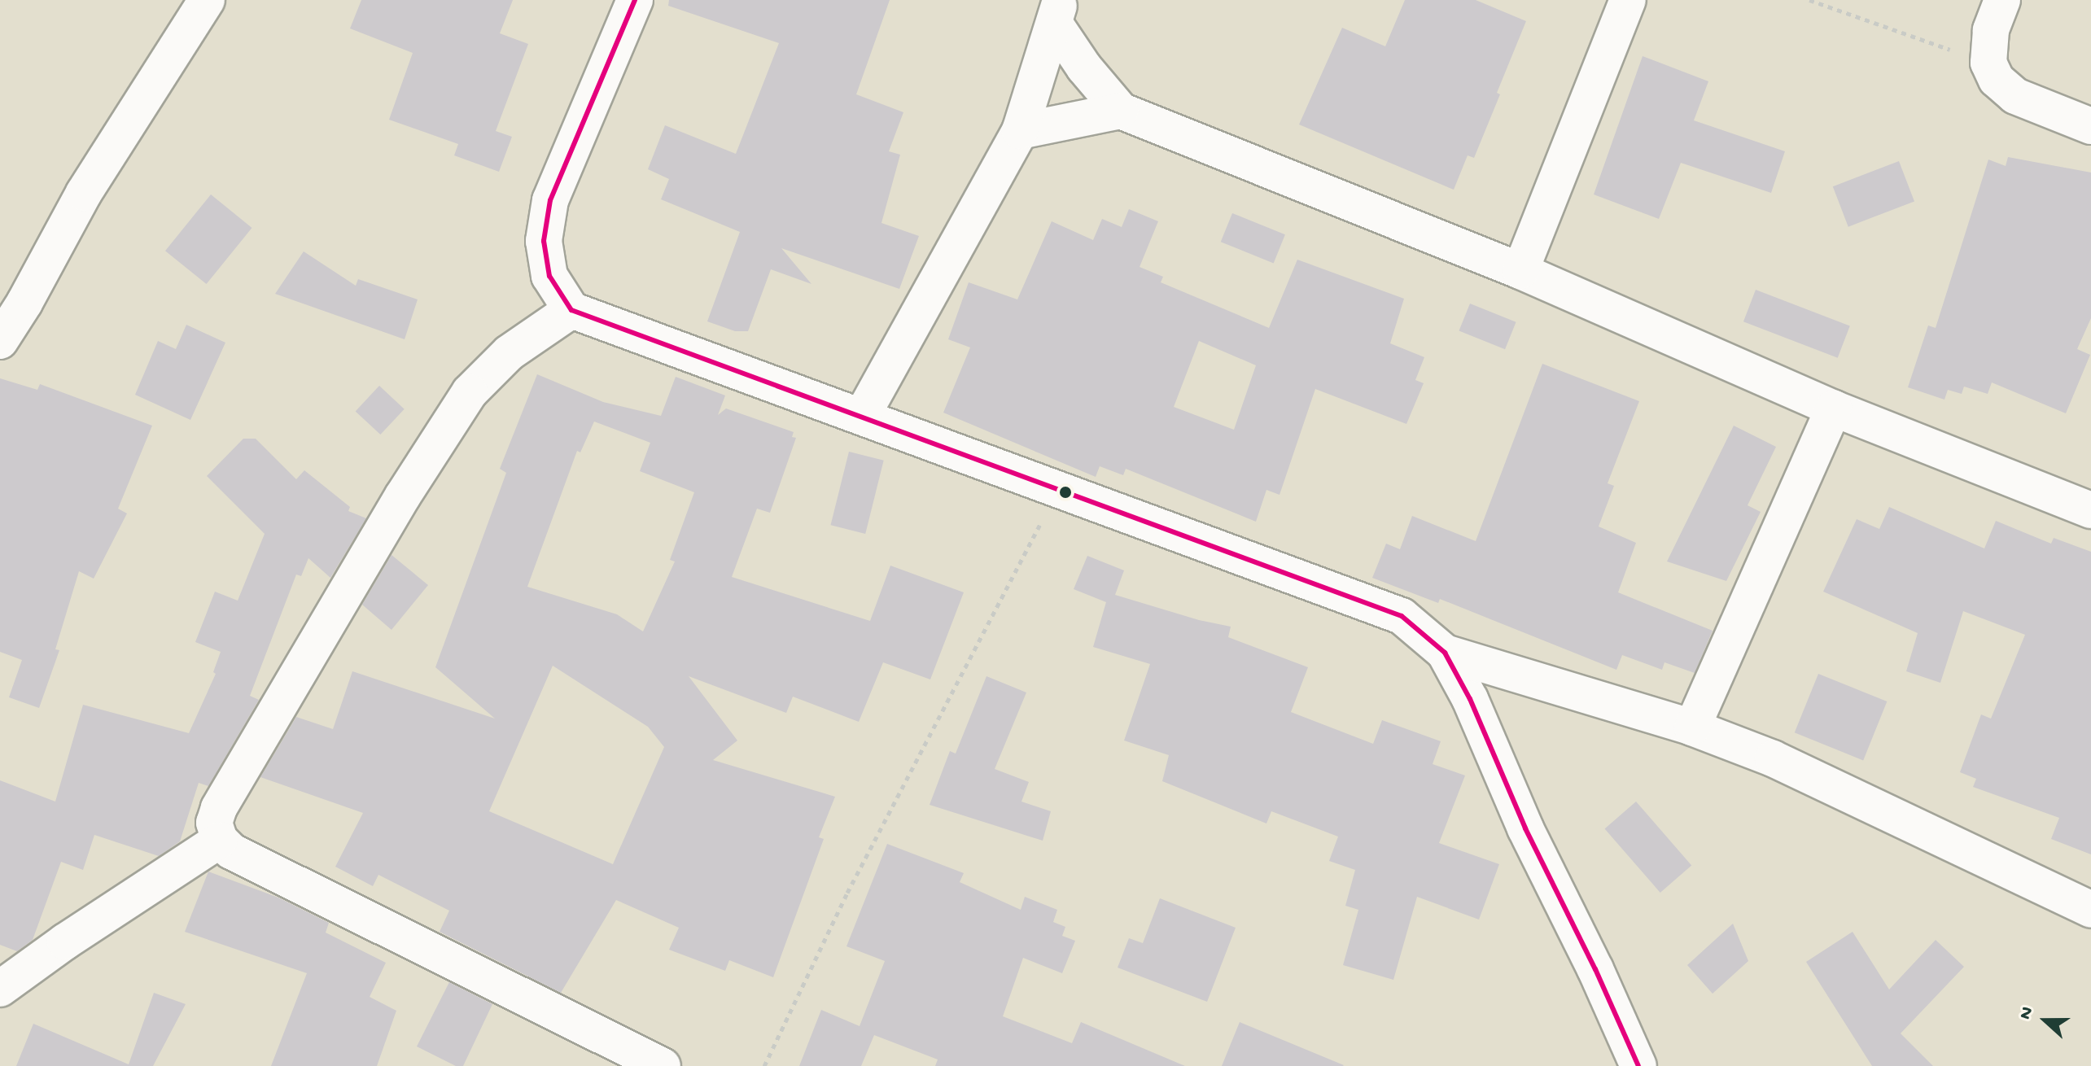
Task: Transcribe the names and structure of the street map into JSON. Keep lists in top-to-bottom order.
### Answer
{
  "north": "left"
}
